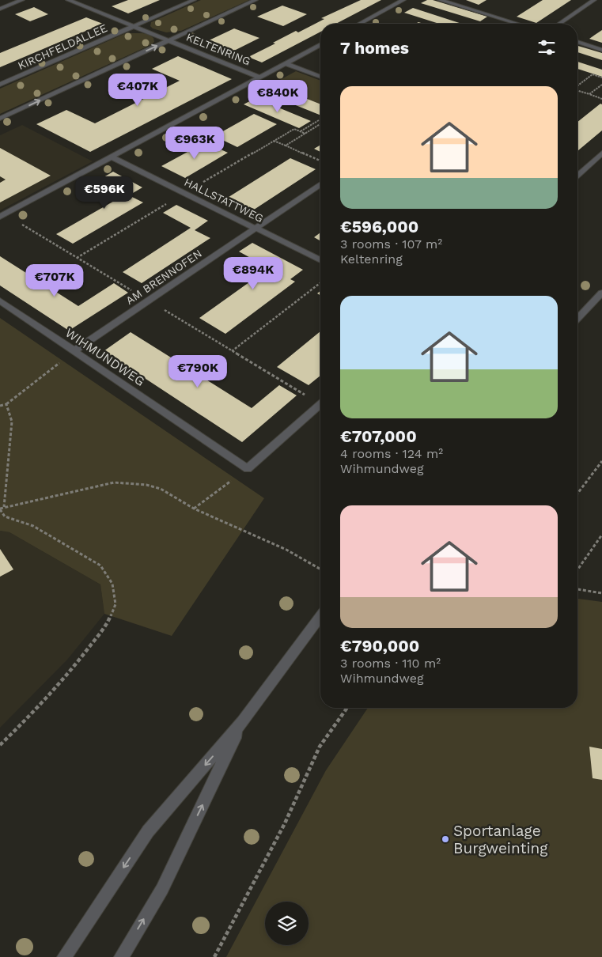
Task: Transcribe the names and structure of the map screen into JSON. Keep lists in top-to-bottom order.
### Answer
{
  "streets": {
    "street": [
      "KIRCHFELDALLEE",
      "KELTENRING",
      "HALLSTATTWEG",
      "AM BRENNOFEN",
      "WIHMUNDWEG"
    ]
  },
  "crossings": [
    ["KELTENRING", "HALLSTATTWEG"],
    ["HALLSTATTWEG", "AM BRENNOFEN"],
    ["AM BRENNOFEN", "WIHMUNDWEG"]
  ],
  "places": ["Sportanlage Burgweinting"],
  "page": {
    "heading": "7 homes",
    "list": [
      {
        "name": "€596,000",
        "note": "3 rooms · 107 m² · Keltenring"
      },
      {
        "name": "€707,000",
        "note": "4 rooms · 124 m² · Wihmundweg"
      },
      {
        "name": "€790,000",
        "note": "3 rooms · 110 m² · Wihmundweg"
      }
    ],
    "price": [
      "€407K",
      "€840K",
      "€963K",
      "€596K",
      "€894K",
      "€707K",
      "€790K"
    ]
  }
}
